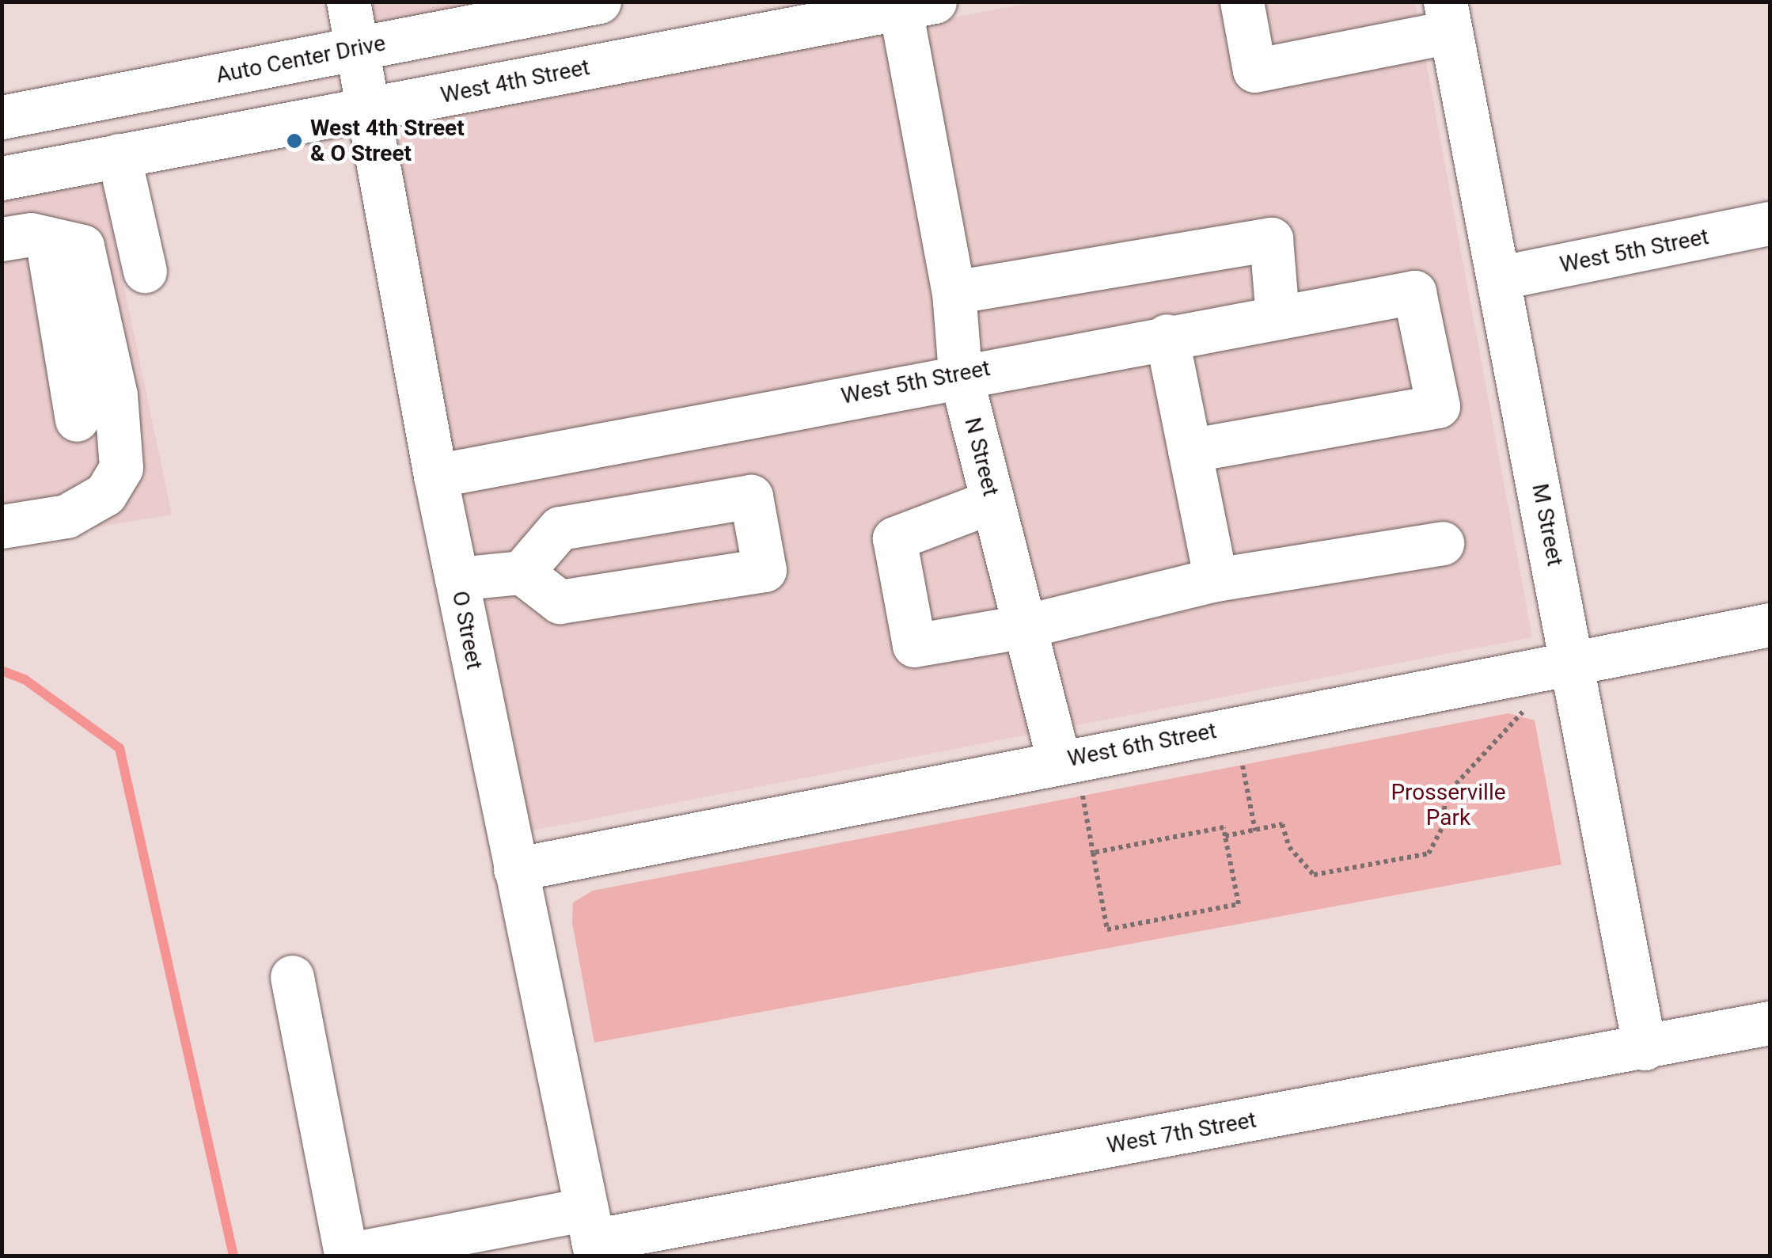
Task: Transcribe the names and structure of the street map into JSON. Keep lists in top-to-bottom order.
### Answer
{
  "streets": {
    "street": [
      "Auto Center Drive",
      "West 4th Street",
      "West 5th Street",
      "N Street",
      "M Street",
      "O Street",
      "West 6th Street",
      "West 7th Street"
    ]
  },
  "crossings": [
    ["Auto Center Drive", "O Street"],
    ["West 4th Street", "N Street"],
    ["West 4th Street", "O Street"],
    ["West 5th Street", "N Street"],
    ["West 5th Street", "M Street"],
    ["West 5th Street", "O Street"],
    ["N Street", "West 6th Street"],
    ["M Street", "West 6th Street"],
    ["M Street", "West 7th Street"],
    ["O Street", "West 6th Street"],
    ["O Street", "West 7th Street"]
  ],
  "parks": ["Prosserville Park"],
  "places": ["West 4th Street & O Street"]
}
